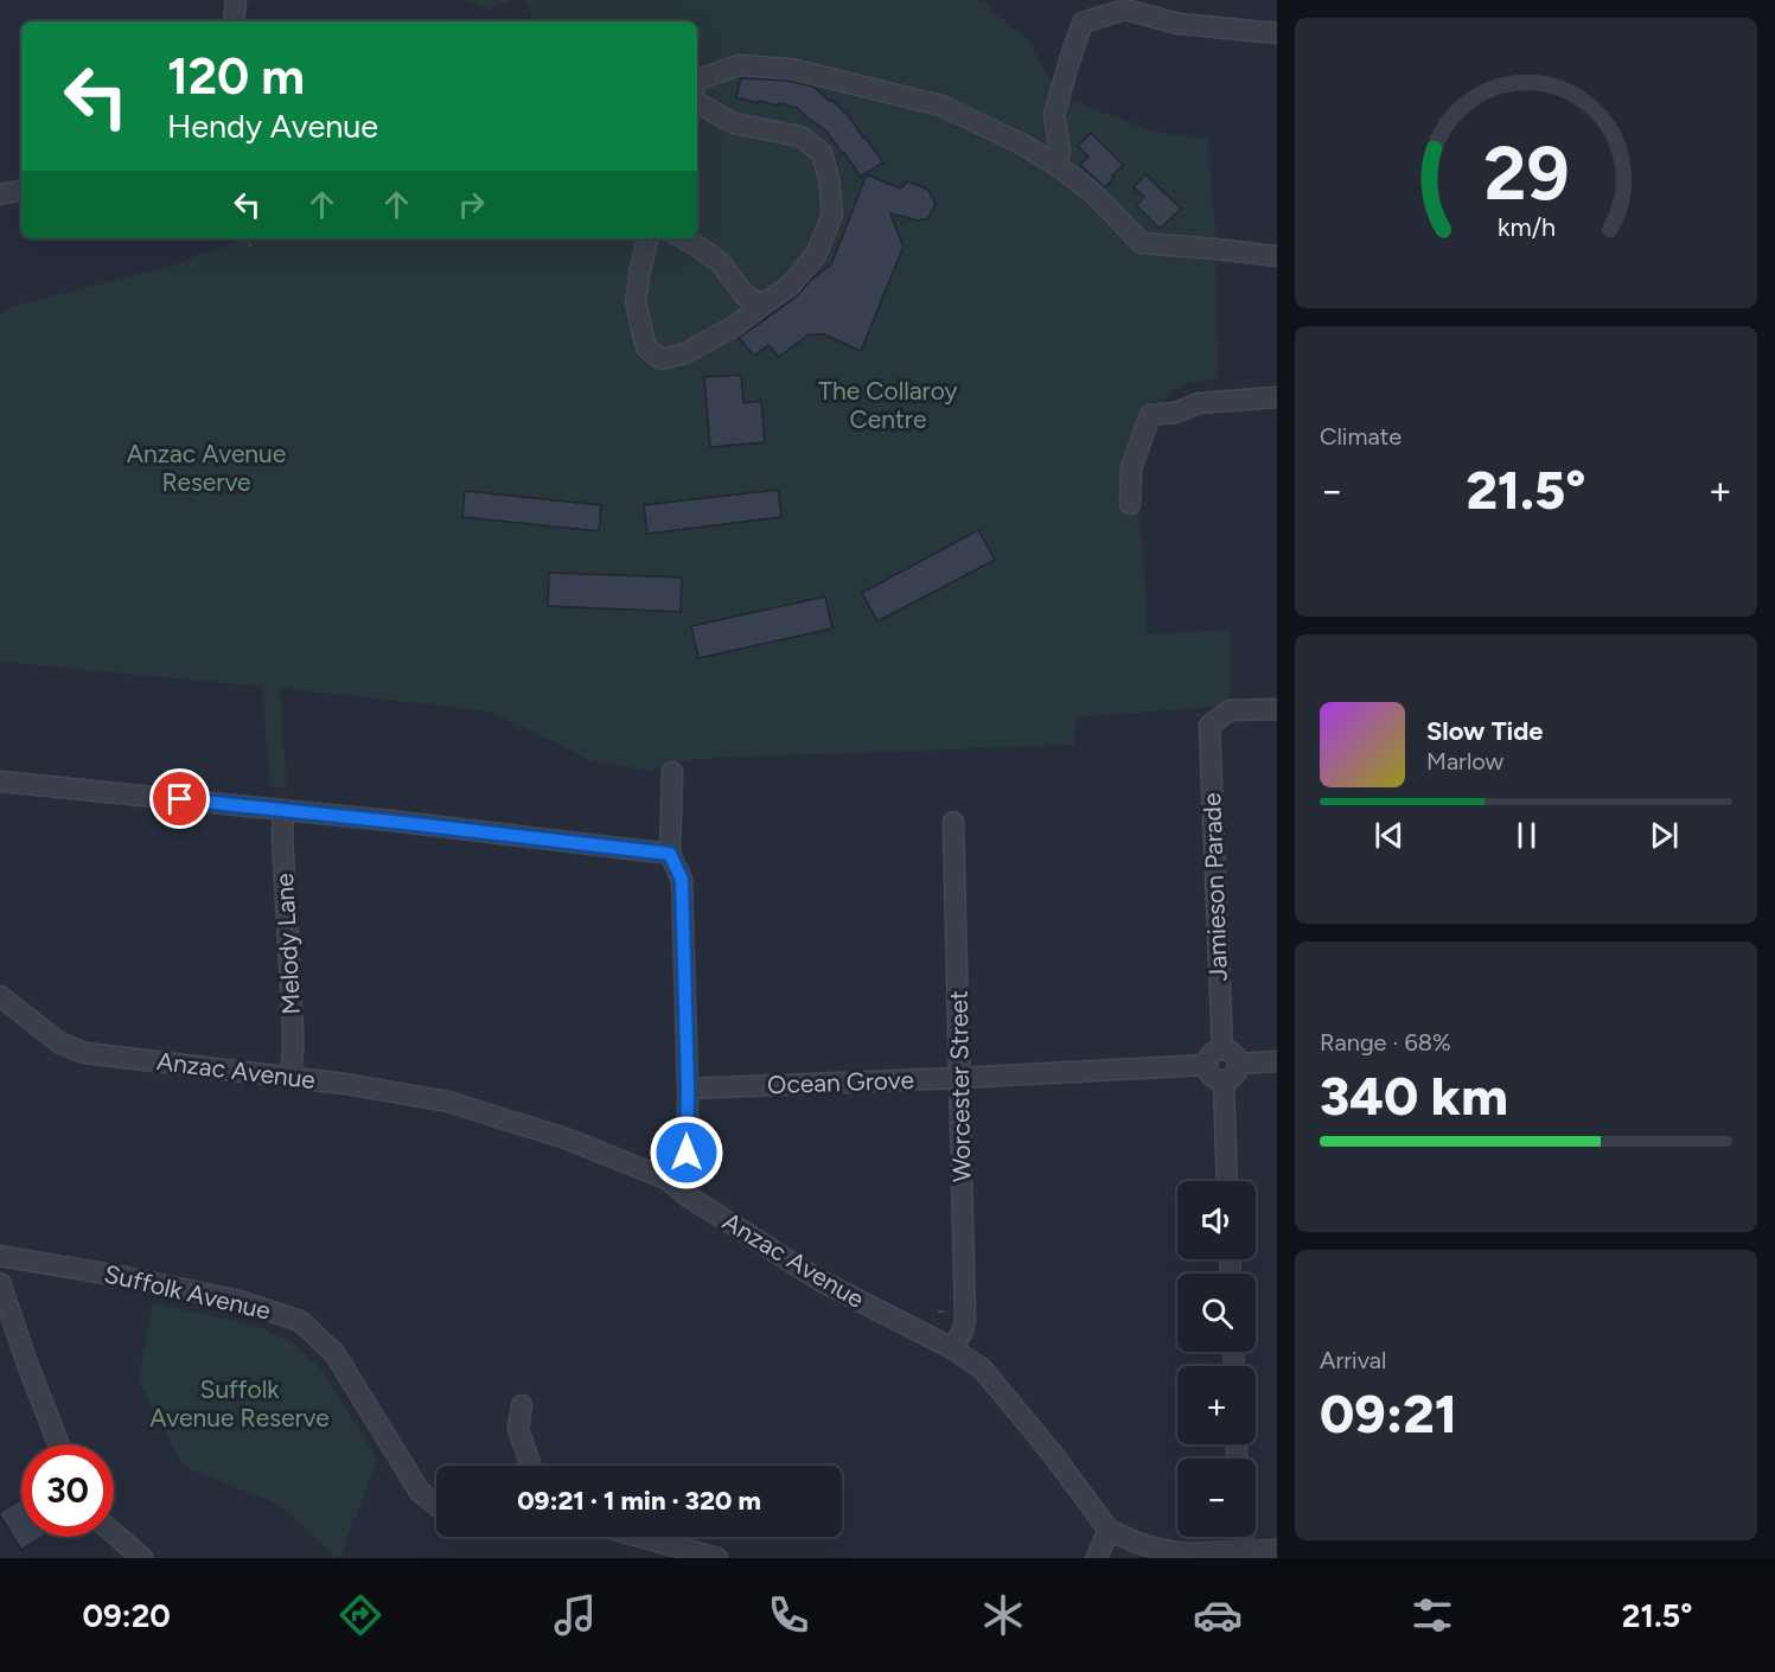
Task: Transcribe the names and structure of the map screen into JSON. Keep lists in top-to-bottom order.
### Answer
{
  "streets": {
    "street": [
      "Jamieson Parade",
      "Melody Lane",
      "Anzac Avenue",
      "Ocean Grove",
      "Worcester Street",
      "Suffolk Avenue"
    ]
  },
  "crossings": [
    ["Jamieson Parade", "Ocean Grove"],
    ["Melody Lane", "Anzac Avenue"],
    ["Anzac Avenue", "Worcester Street"],
    ["Ocean Grove", "Worcester Street"]
  ],
  "parks": ["The Collaroy Centre", "Anzac Avenue Reserve", "Suffolk Avenue Reserve"],
  "page": {
    "turn": ["120 m", "Hendy Avenue"],
    "tile": [
      "Climate",
      ["Range · 68%", "340 km"],
      ["Arrival", "09:21"]
    ],
    "heat": ["−", "21.5°", "+"],
    "song": ["Slow Tide", "Marlow"],
    "map_buttons": ["+", "−"],
    "limit": "30",
    "trip": "09:21 · 1 min · 320 m",
    "tabs": ["09:20", "21.5°"],
    "gauge": ["29", "km/h"]
  }
}
